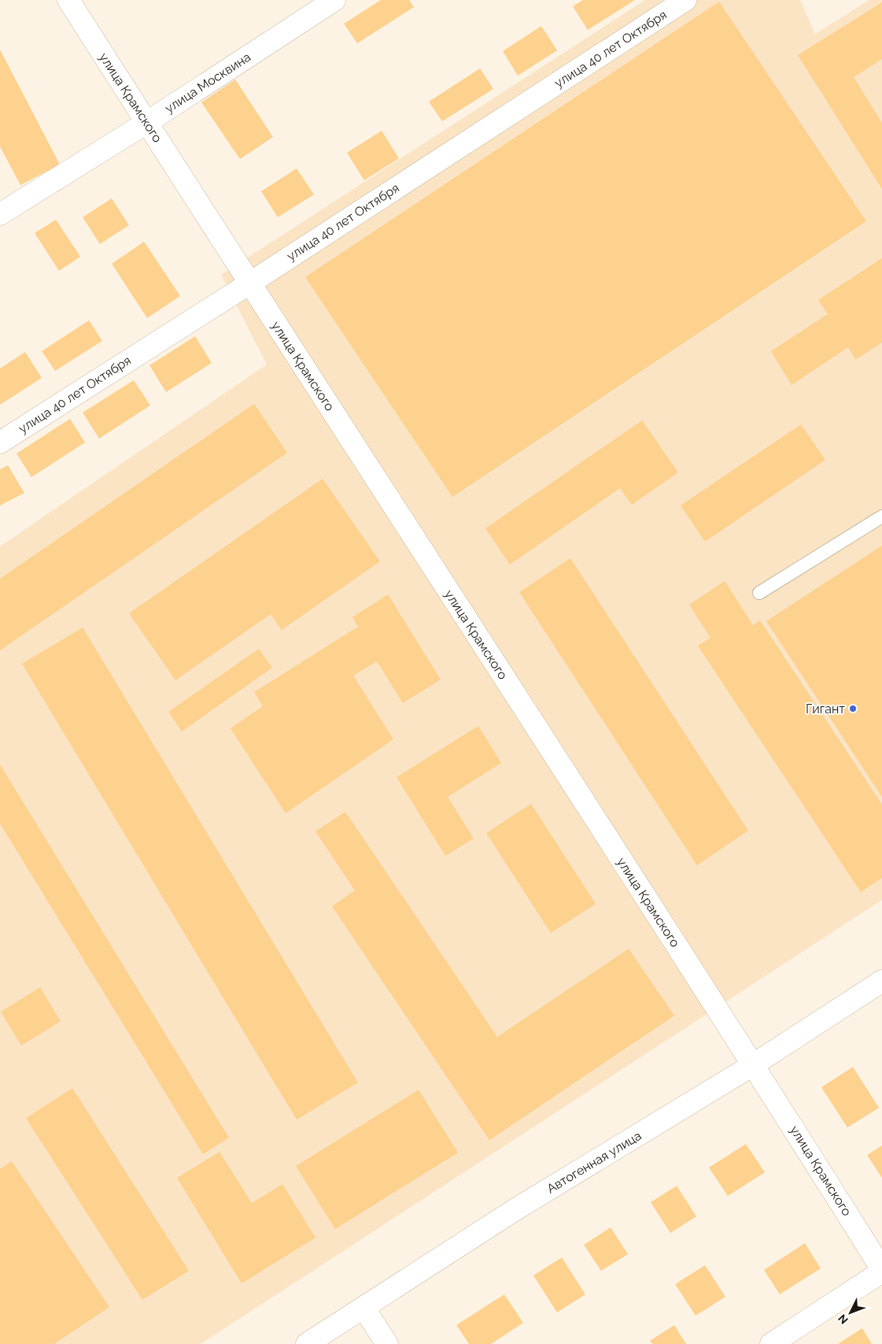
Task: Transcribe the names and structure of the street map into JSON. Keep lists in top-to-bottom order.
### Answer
{
  "streets": {
    "street": [
      "улица 40 лет Октября",
      "улица Москвина",
      "улица Крамского",
      "Автогенная улица"
    ]
  },
  "crossings": [
    ["улица 40 лет Октября", "улица Крамского"],
    ["улица Москвина", "улица Крамского"],
    ["улица Крамского", "Автогенная улица"]
  ],
  "places": ["Гигант"],
  "north": "bottom left"
}
